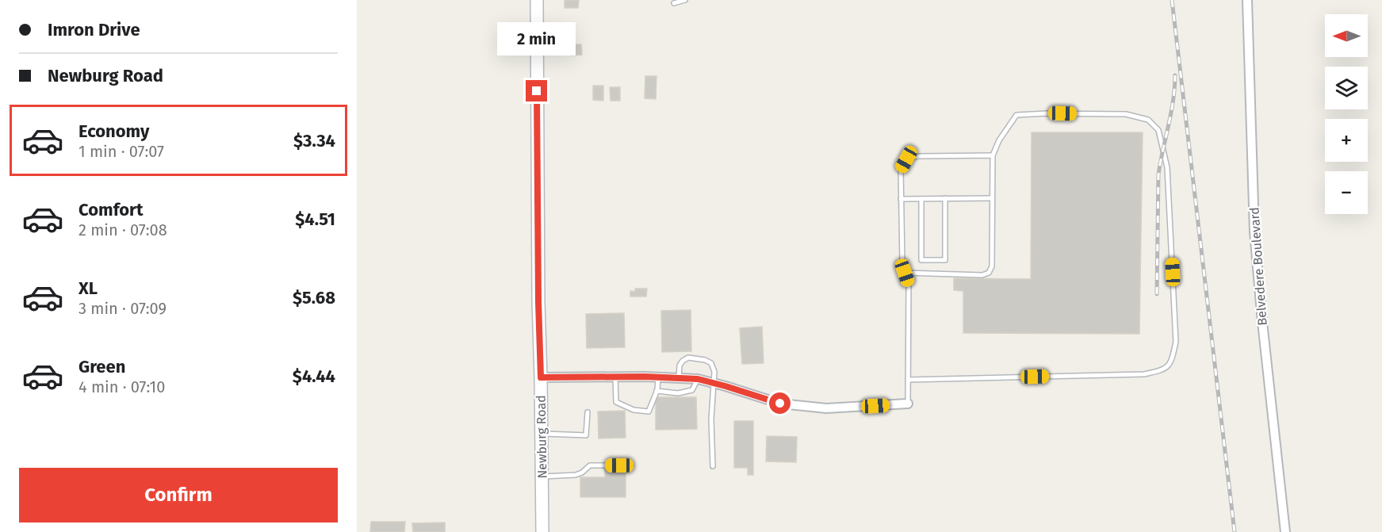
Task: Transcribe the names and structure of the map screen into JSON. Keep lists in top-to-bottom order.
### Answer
{
  "streets": {
    "main road": ["Newburg Road"],
    "street": ["Belvedere Boulevard"]
  },
  "north": "left",
  "page": {
    "banner": ["Imron Drive", "Newburg Road"],
    "map_buttons": ["+", "−"],
    "bubble": "2 min",
    "list": [
      {
        "name": "Economy",
        "note": "1 min · 07:07",
        "value": "$3.34"
      },
      {
        "name": "Comfort",
        "note": "2 min · 07:08",
        "value": "$4.51"
      },
      {
        "name": "XL",
        "note": "3 min · 07:09",
        "value": "$5.68"
      },
      {
        "name": "Green",
        "note": "4 min · 07:10",
        "value": "$4.44"
      }
    ],
    "buttons": "Confirm"
  }
}
